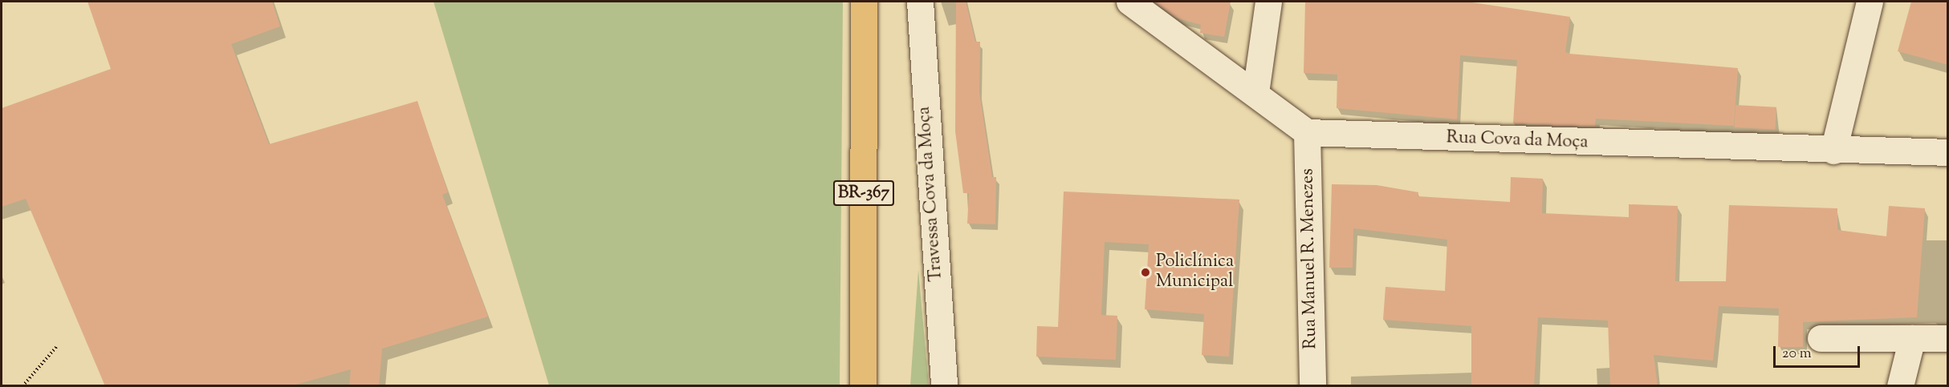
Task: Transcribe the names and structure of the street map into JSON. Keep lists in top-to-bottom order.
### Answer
{
  "streets": {
    "main road": ["BR-367"],
    "street": ["Rua Cova da Moça", "Travessa Cova da Moça", "Rua Manuel R. Menezes"]
  },
  "crossings": [
    ["Rua Cova da Moça", "Rua Manuel R. Menezes"]
  ],
  "places": ["Policlínica Municipal"],
  "scale_bar": "20 m"
}
